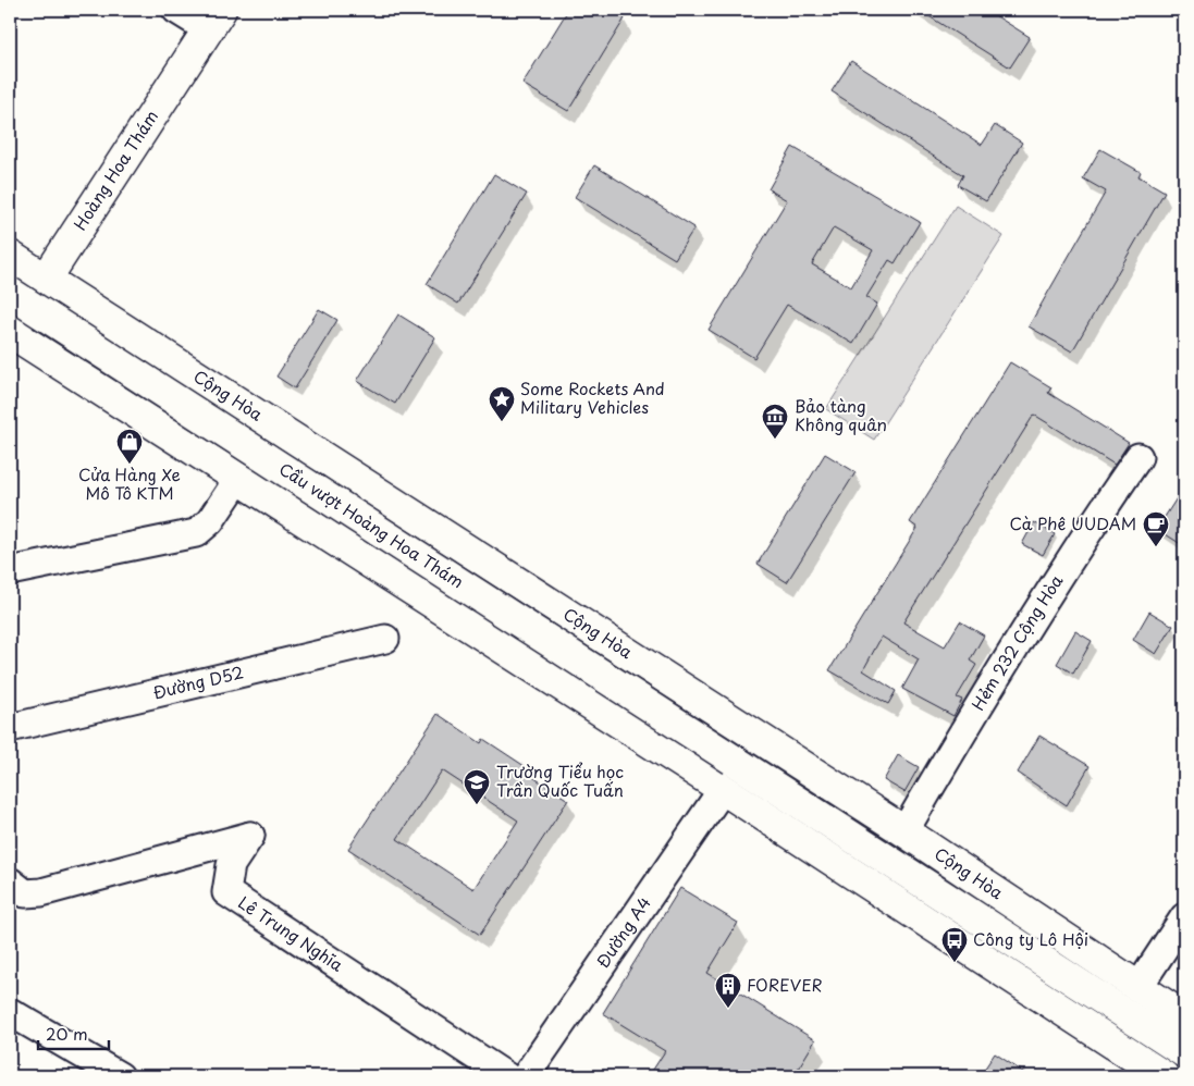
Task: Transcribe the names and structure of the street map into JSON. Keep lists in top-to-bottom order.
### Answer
{
  "streets": {
    "main road": ["Hoàng Hoa Thám", "Cộng Hòa", "Cầu vượt Hoàng Hoa Thám"],
    "street": [
      "Hẻm 232 Cộng Hòa",
      "Đường D52",
      "Đường A4",
      "Lê Trung Nghĩa"
    ]
  },
  "crossings": [
    ["Hoàng Hoa Thám", "Cộng Hòa"],
    ["Cộng Hòa", "Cầu vượt Hoàng Hoa Thám"],
    ["Cộng Hòa", "Hẻm 232 Cộng Hòa"]
  ],
  "places": {
    "place": ["Some Rockets And Military Vehicles"],
    "museum": ["Bảo tàng Không quân"],
    "shop": ["Cửa Hàng Xe Mô Tô KTM"],
    "cafe": ["Cà Phê UUDAM"],
    "school or university": ["Trường Tiểu học Trần Quốc Tuấn"],
    "bus stop": ["Công ty Lô Hội"],
    "building": ["FOREVER"]
  },
  "scale_bar": "20 m"
}
